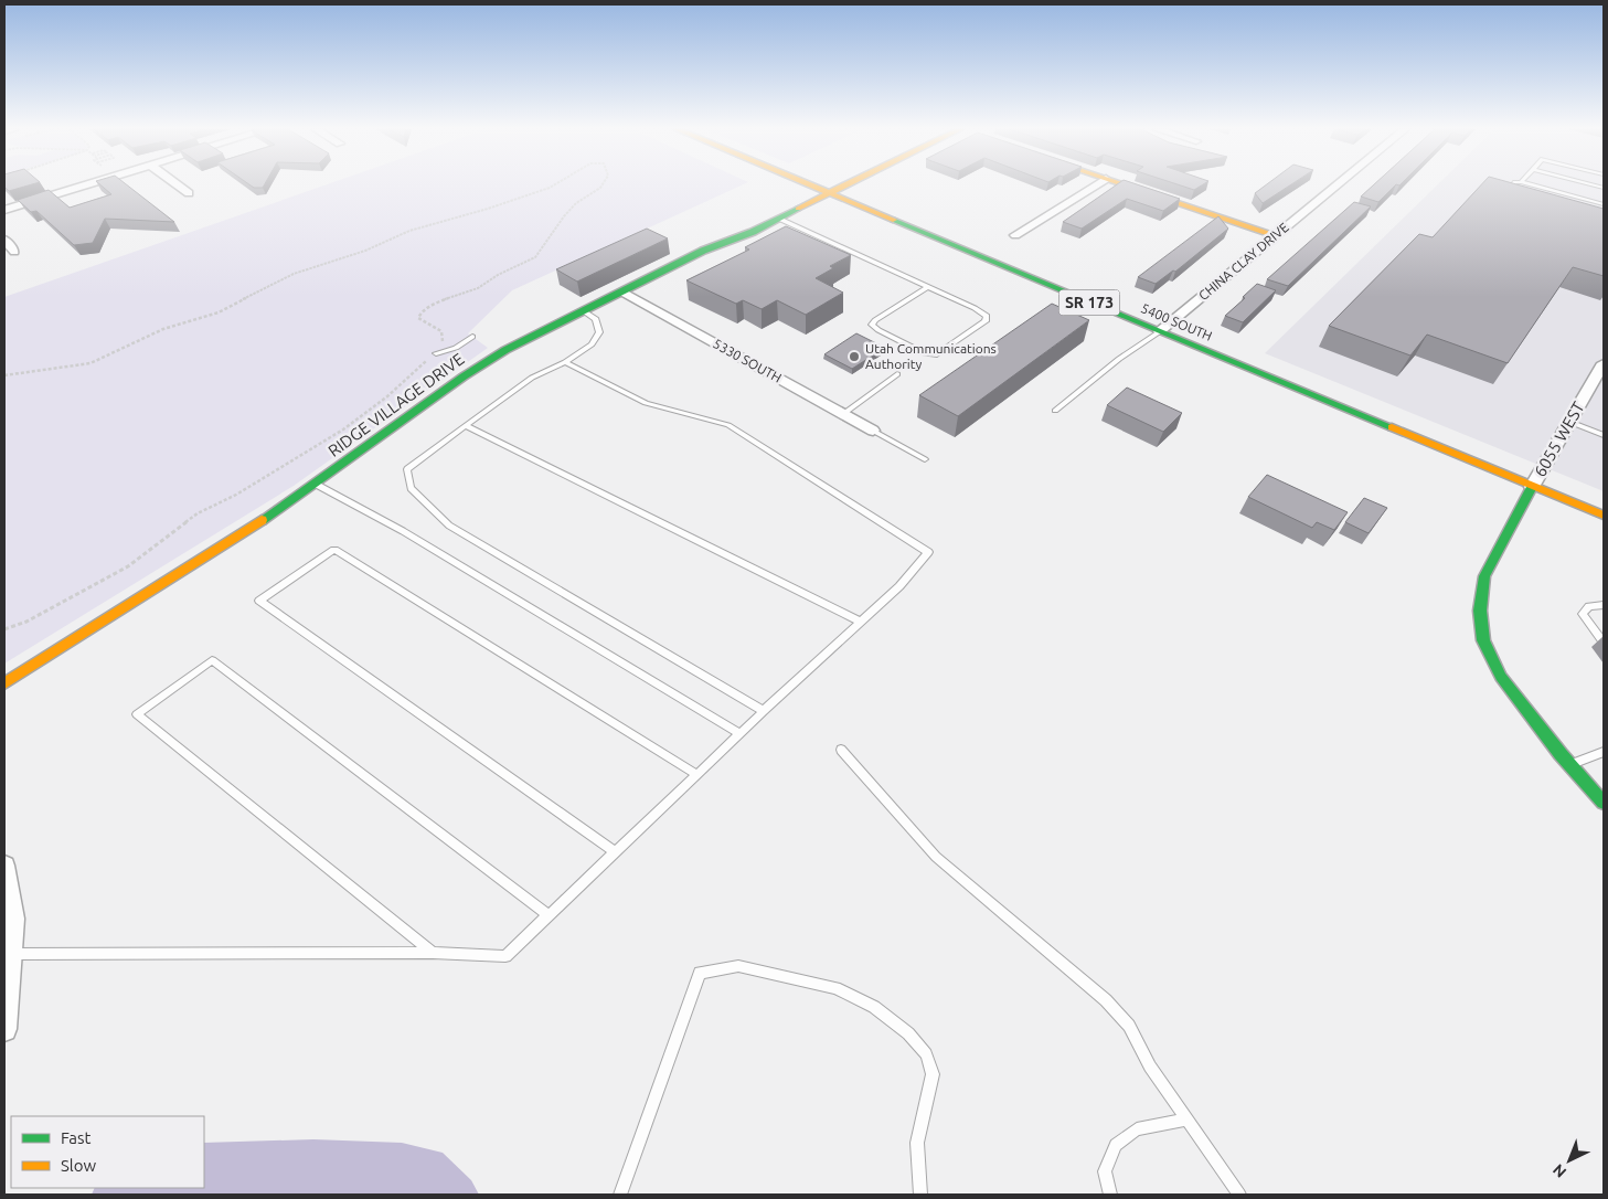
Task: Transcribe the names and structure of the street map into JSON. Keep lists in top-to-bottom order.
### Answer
{
  "streets": {
    "street": [
      "CHINA CLAY DRIVE",
      "SR 173",
      "5400 SOUTH",
      "5330 SOUTH",
      "RIDGE VILLAGE DRIVE",
      "6055 WEST"
    ]
  },
  "crossings": [
    ["CHINA CLAY DRIVE", "5400 SOUTH"],
    ["5400 SOUTH", "RIDGE VILLAGE DRIVE"],
    ["5400 SOUTH", "6055 WEST"],
    ["5330 SOUTH", "RIDGE VILLAGE DRIVE"]
  ],
  "places": ["Utah Communications Authority"],
  "legend": ["Fast", "Slow"],
  "north": "bottom left"
}
